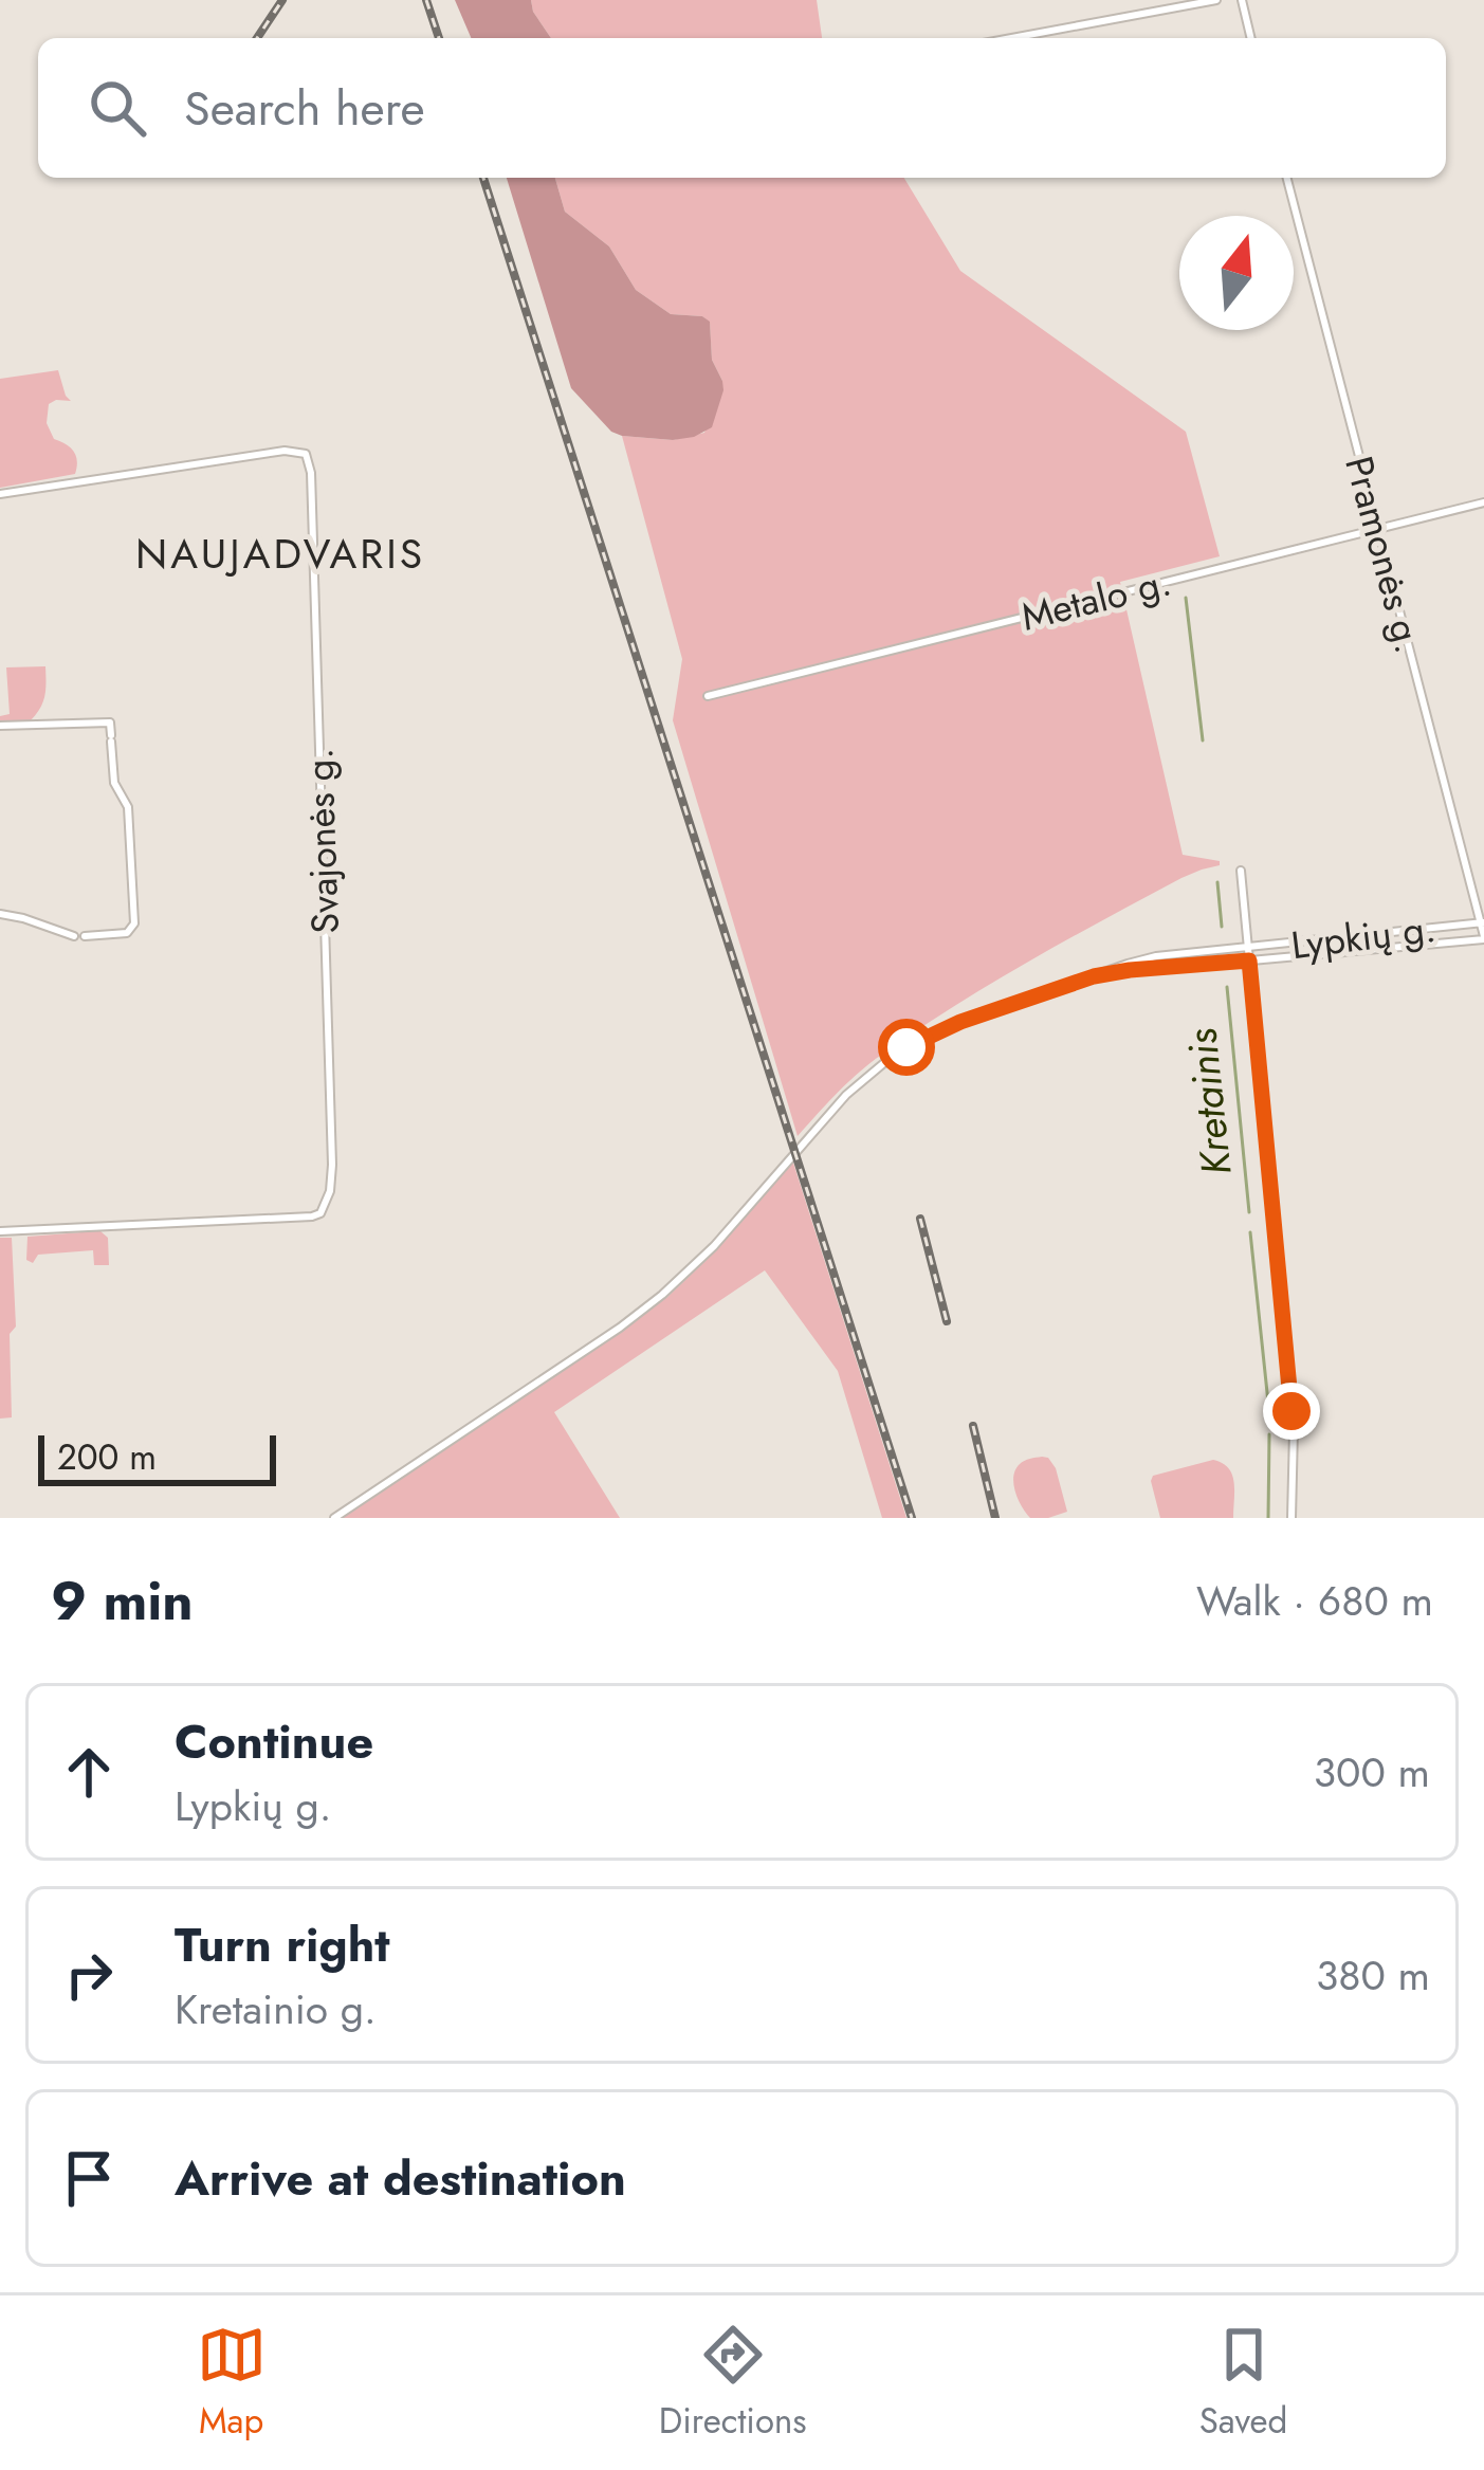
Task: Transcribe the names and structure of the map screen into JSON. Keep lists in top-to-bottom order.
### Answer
{
  "streets": {
    "street": [
      "Pramonės g.",
      "Metalo g.",
      "Svajonės g.",
      "Lypkių g."
    ]
  },
  "crossings": [
    ["Pramonės g.", "Metalo g."],
    ["Pramonės g.", "Lypkių g."]
  ],
  "districts": ["NAUJADVARIS"],
  "water": ["Kretainis"],
  "scale_bar": "200 m",
  "north": "top",
  "page": {
    "search": "Search here",
    "scale": "200 m",
    "heading": ["9 min", "Walk · 680 m"],
    "list": [
      ["Continue", "Lypkių g.", "300 m"],
      ["Turn right", "Kretainio g.", "380 m"],
      "Arrive at destination"
    ],
    "nav": ["Map", "Directions", "Saved"]
  }
}
